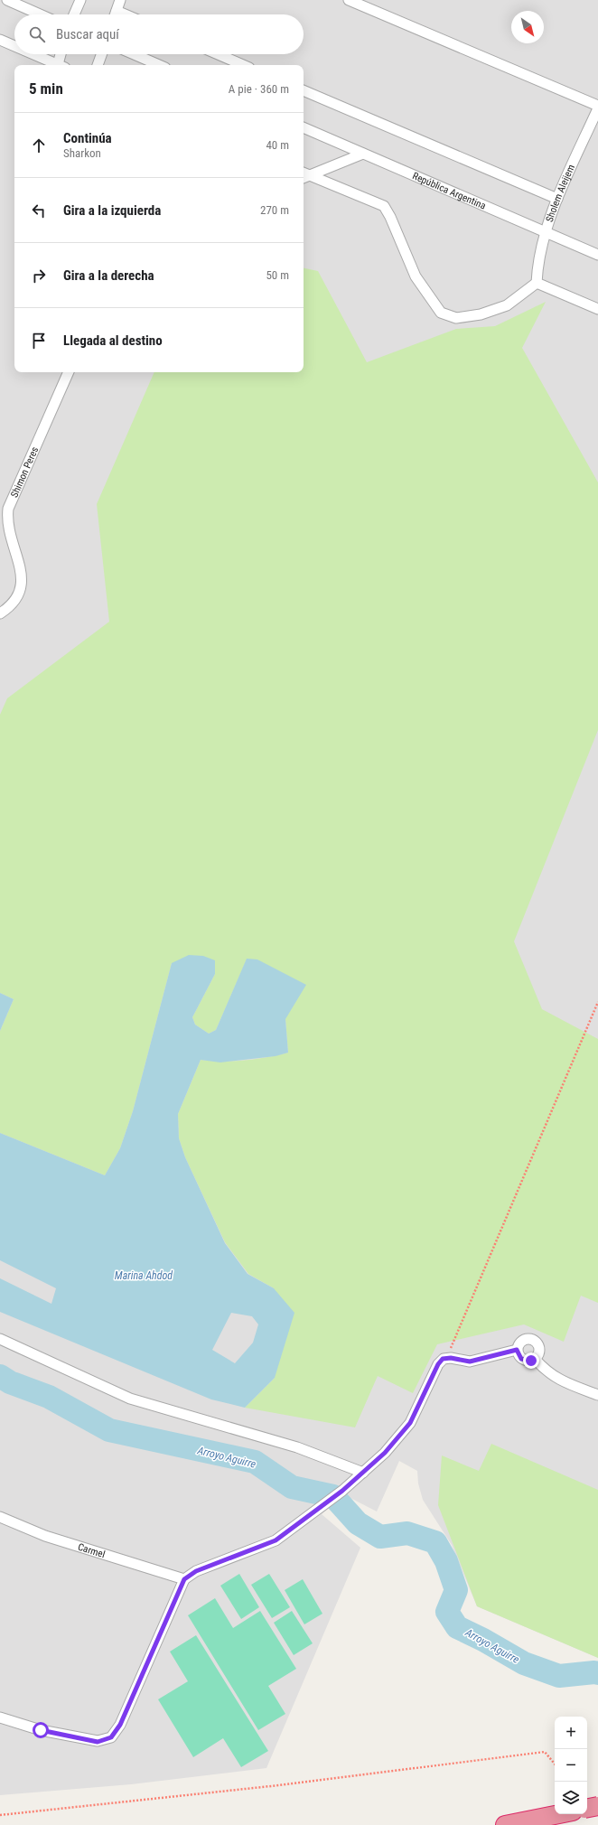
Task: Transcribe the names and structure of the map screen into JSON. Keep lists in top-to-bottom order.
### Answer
{
  "streets": {
    "street": [
      "República Argentina",
      "Sholem Aleijem",
      "Shimon Peres",
      "Carmel"
    ]
  },
  "crossings": [
    ["República Argentina", "Sholem Aleijem"]
  ],
  "water": ["Marina Ahdod", "Arroyo Aguirre"],
  "north": "bottom right",
  "page": {
    "search": "Buscar aquí",
    "heading": ["5 min", "A pie · 360 m"],
    "list": [
      ["Continúa", "Sharkon", "40 m"],
      ["Gira a la izquierda", "270 m"],
      ["Gira a la derecha", "50 m"],
      "Llegada al destino"
    ],
    "map_buttons": ["+", "−"]
  }
}
